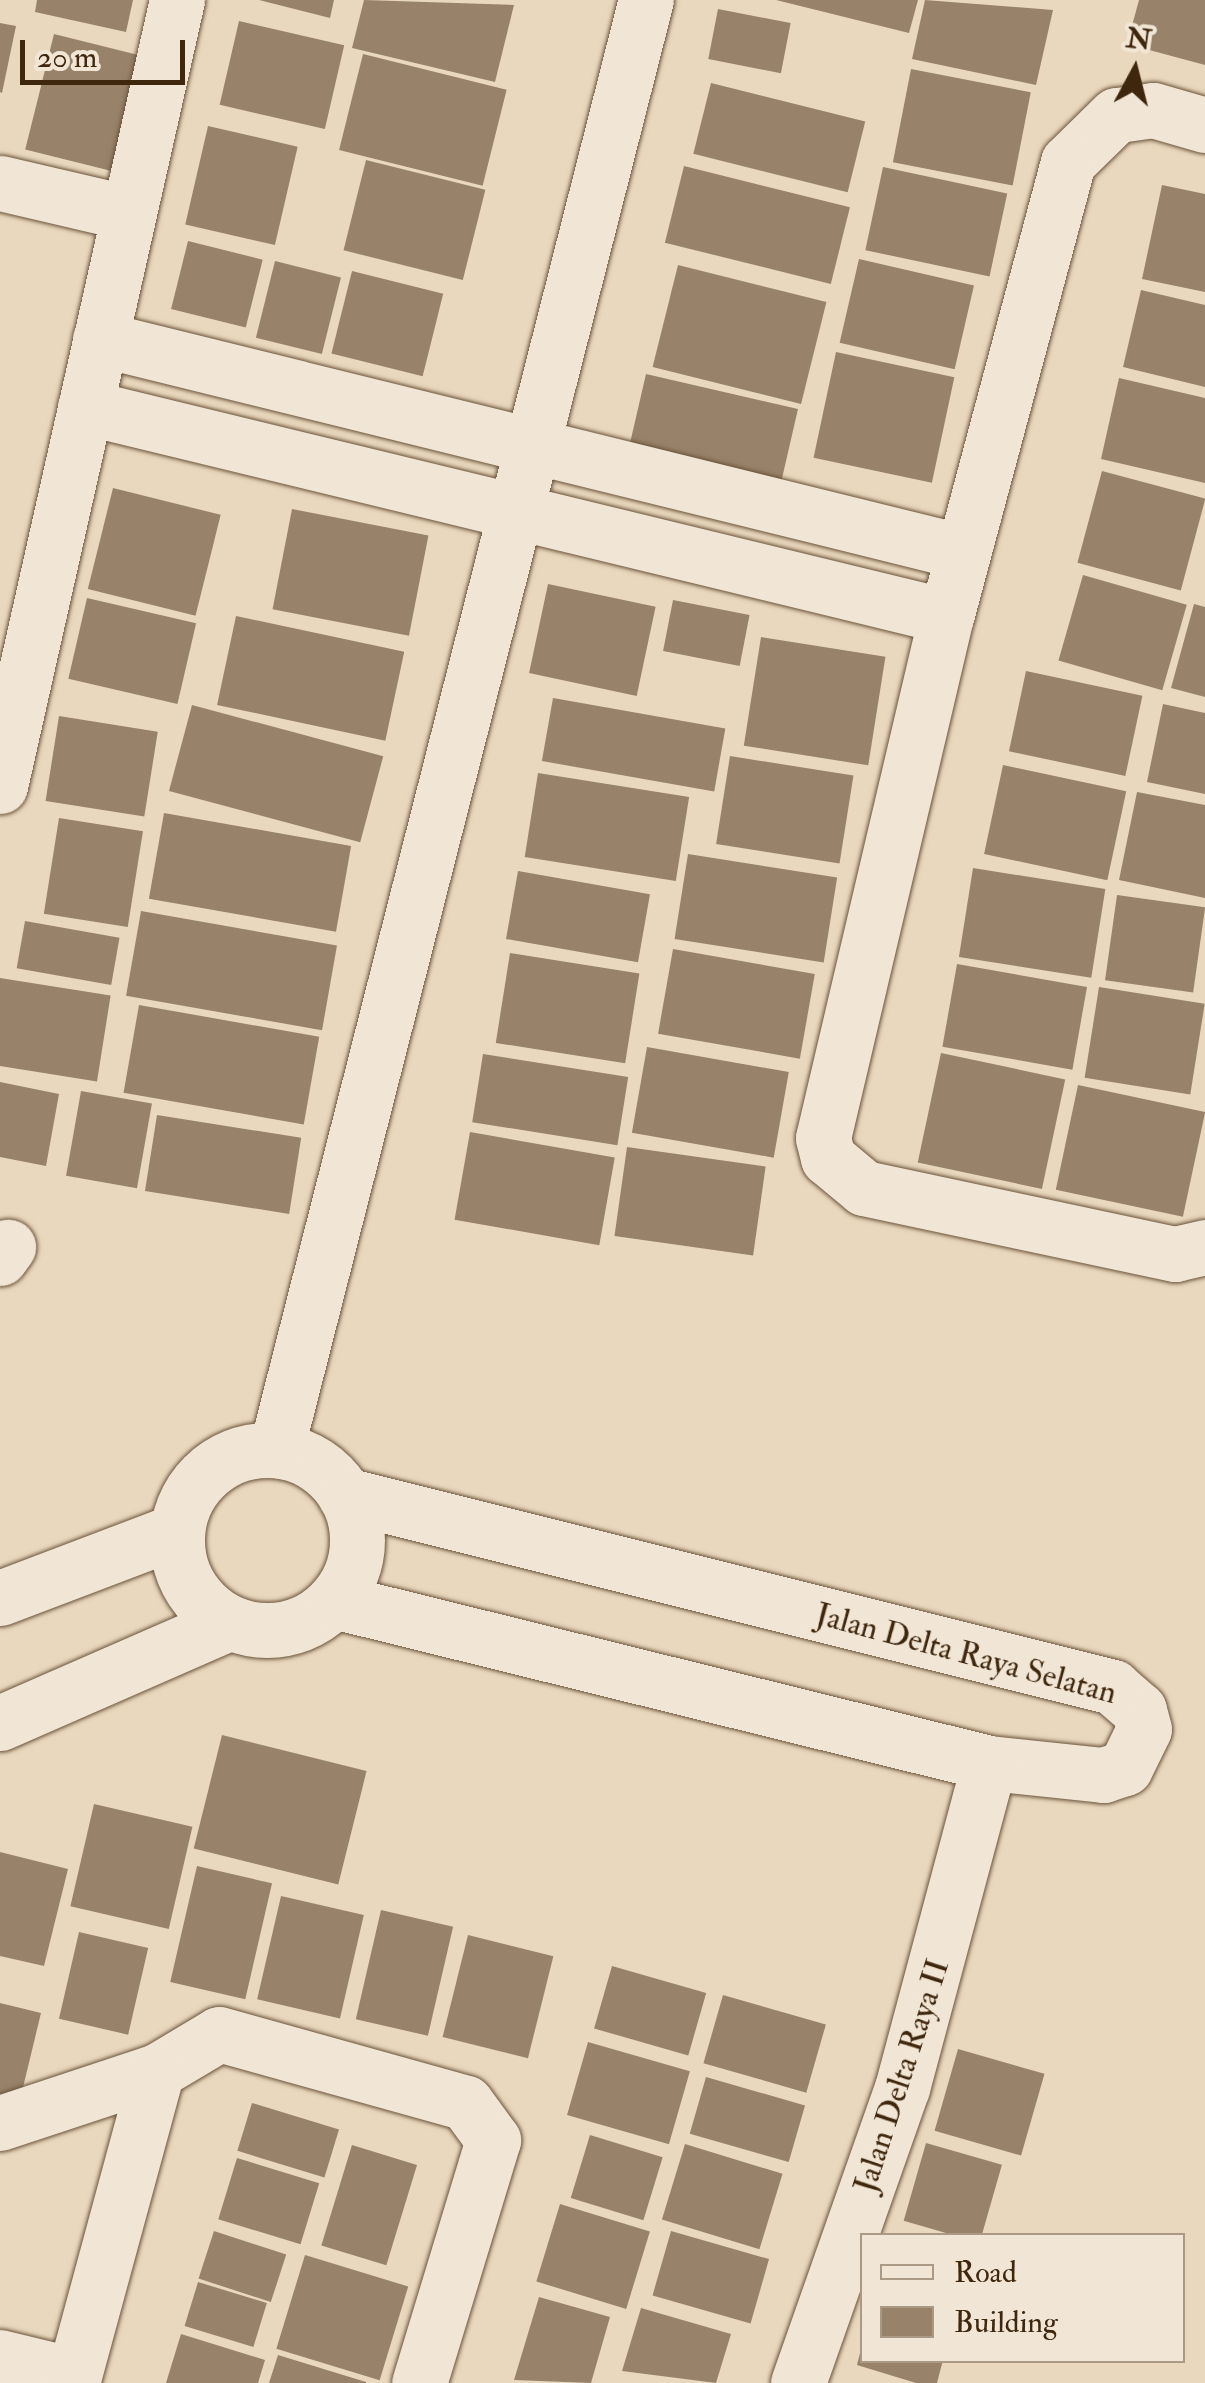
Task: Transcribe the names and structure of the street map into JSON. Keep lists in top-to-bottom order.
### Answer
{
  "streets": {
    "street": ["Jalan Delta Raya Selatan", "Jalan Delta Raya II"]
  },
  "crossings": [
    ["Jalan Delta Raya Selatan", "Jalan Delta Raya II"]
  ],
  "legend": ["Road", "Building"],
  "scale_bar": "20 m",
  "north": "top"
}
